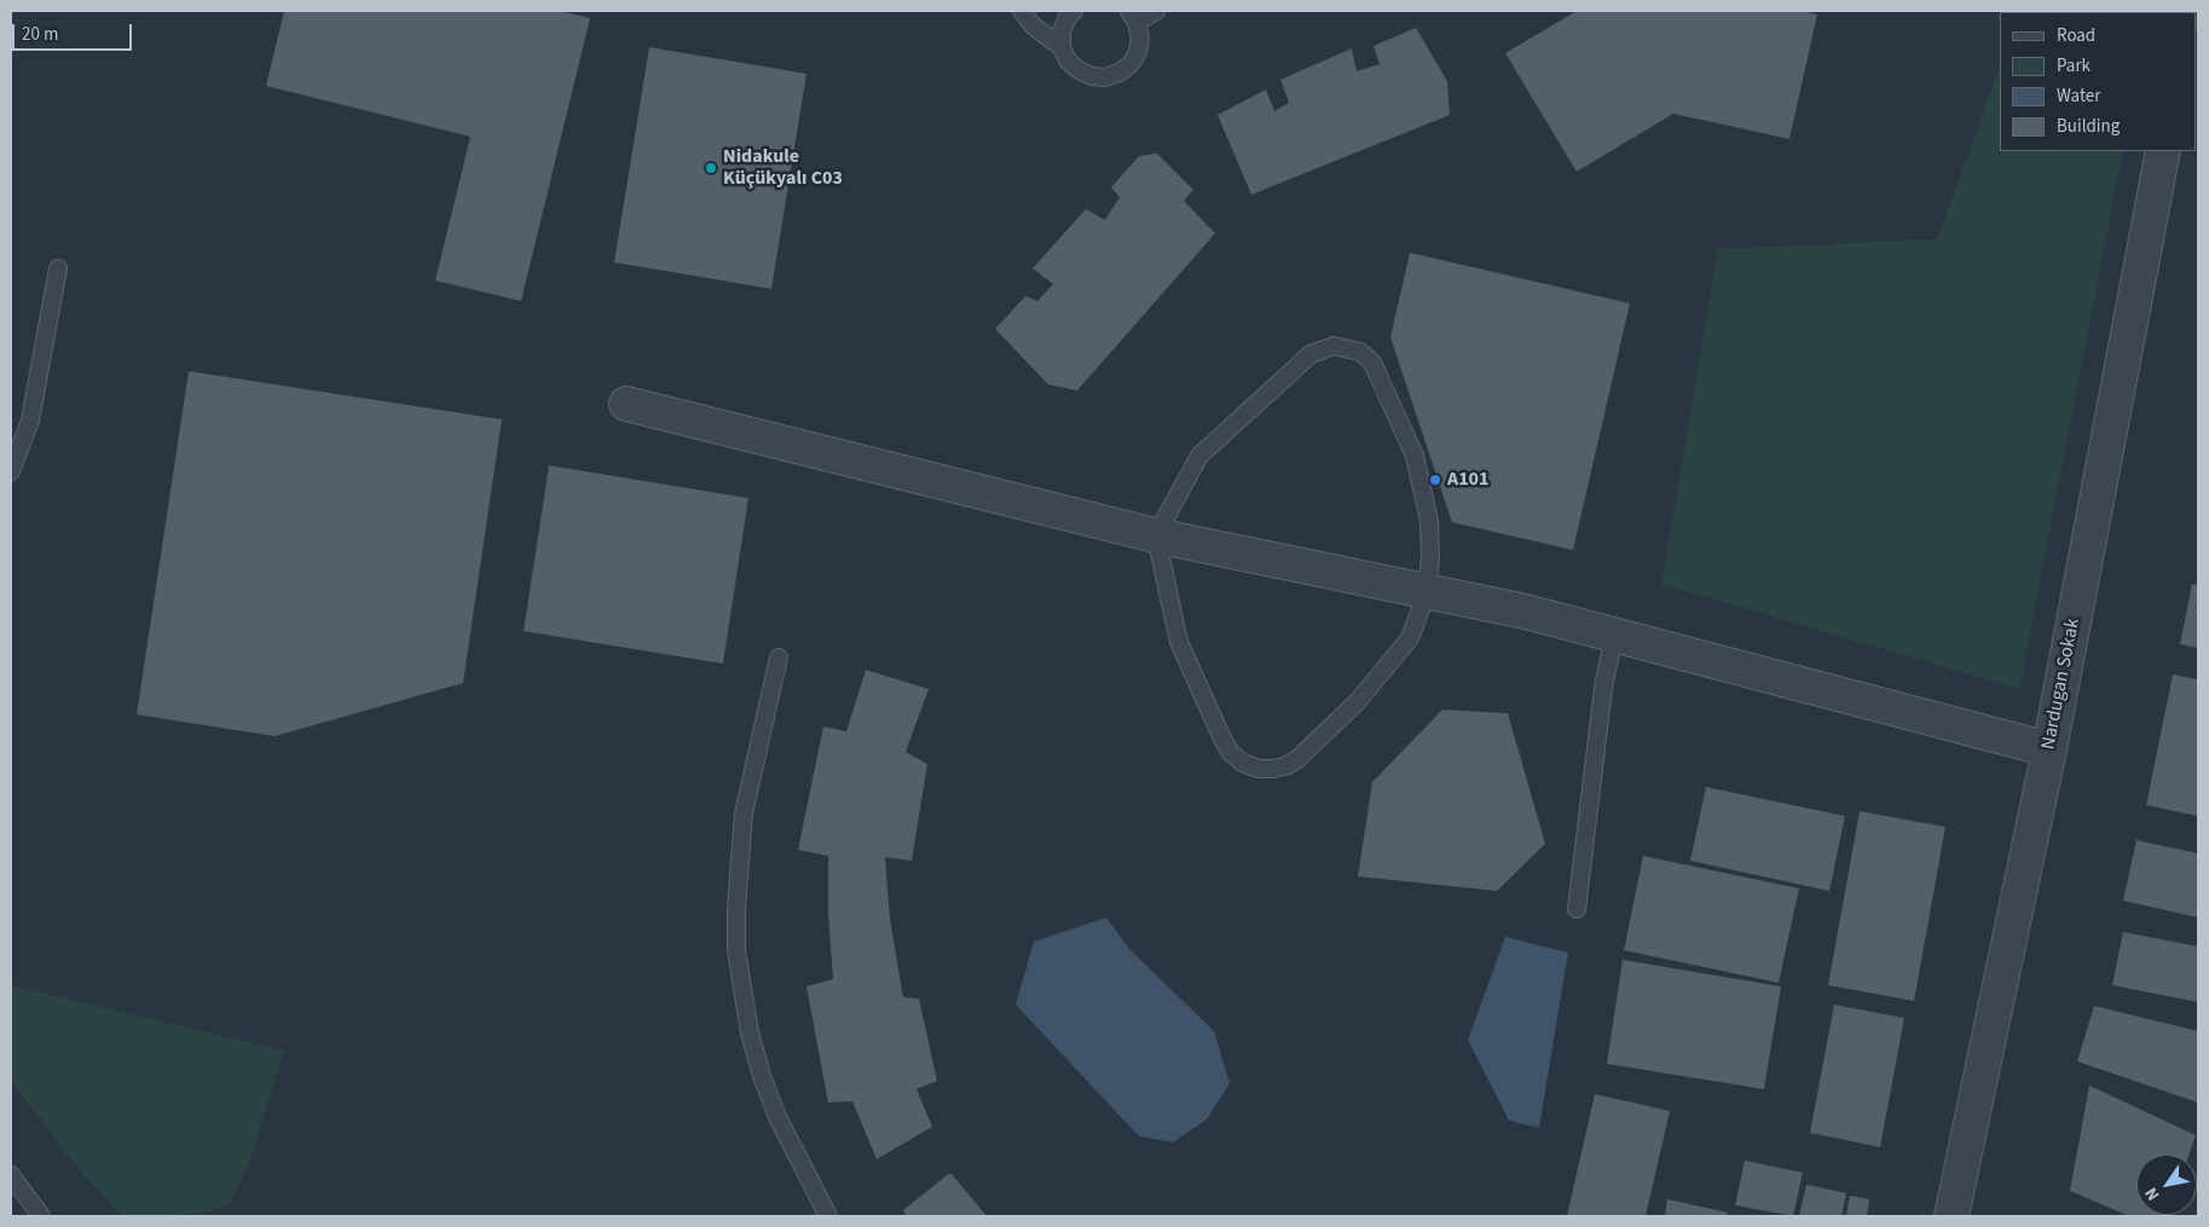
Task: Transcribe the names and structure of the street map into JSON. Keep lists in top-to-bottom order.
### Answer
{
  "streets": {
    "street": ["Nardugan Sokak"]
  },
  "places": ["Nidakule Küçükyalı C03", "A101"],
  "legend": [
    "Road",
    "Park",
    "Water",
    "Building"
  ],
  "scale_bar": "20 m",
  "north": "bottom left"
}
